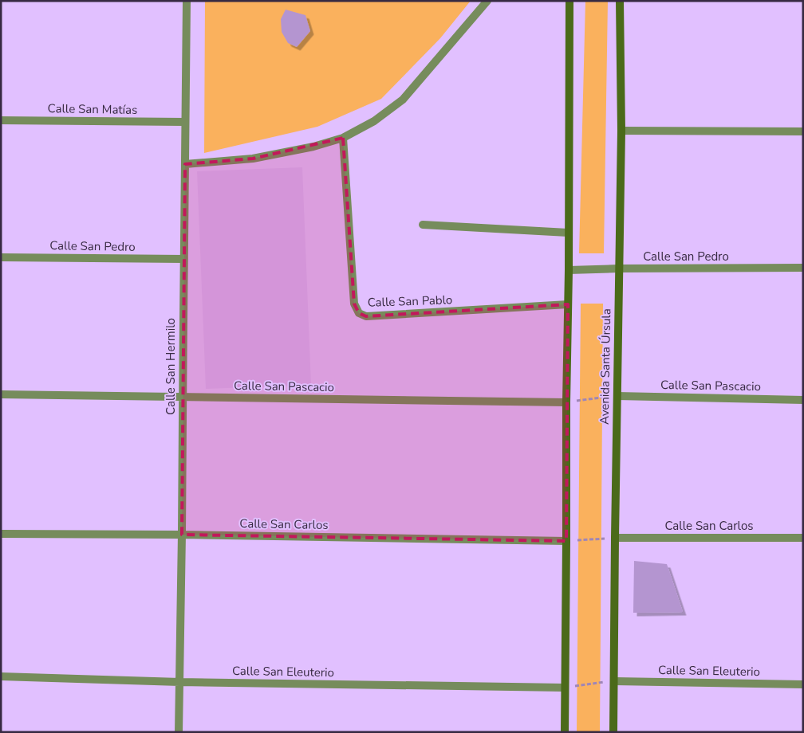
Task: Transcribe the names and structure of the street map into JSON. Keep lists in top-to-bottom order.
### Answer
{
  "streets": {
    "street": [
      "Calle San Matías",
      "Calle San Pedro",
      "Calle San Pablo",
      "Calle San Hermilo",
      "Avenida Santa Úrsula",
      "Calle San Pascacio",
      "Calle San Carlos",
      "Calle San Eleuterio"
    ]
  },
  "crossings": [
    ["Calle San Matías", "Calle San Hermilo"],
    ["Calle San Pedro", "Calle San Hermilo"],
    ["Calle San Pedro", "Avenida Santa Úrsula"],
    ["Calle San Hermilo", "Calle San Pascacio"],
    ["Calle San Hermilo", "Calle San Carlos"],
    ["Calle San Hermilo", "Calle San Eleuterio"],
    ["Avenida Santa Úrsula", "Calle San Pascacio"],
    ["Avenida Santa Úrsula", "Calle San Carlos"],
    ["Avenida Santa Úrsula", "Calle San Eleuterio"]
  ]
}
